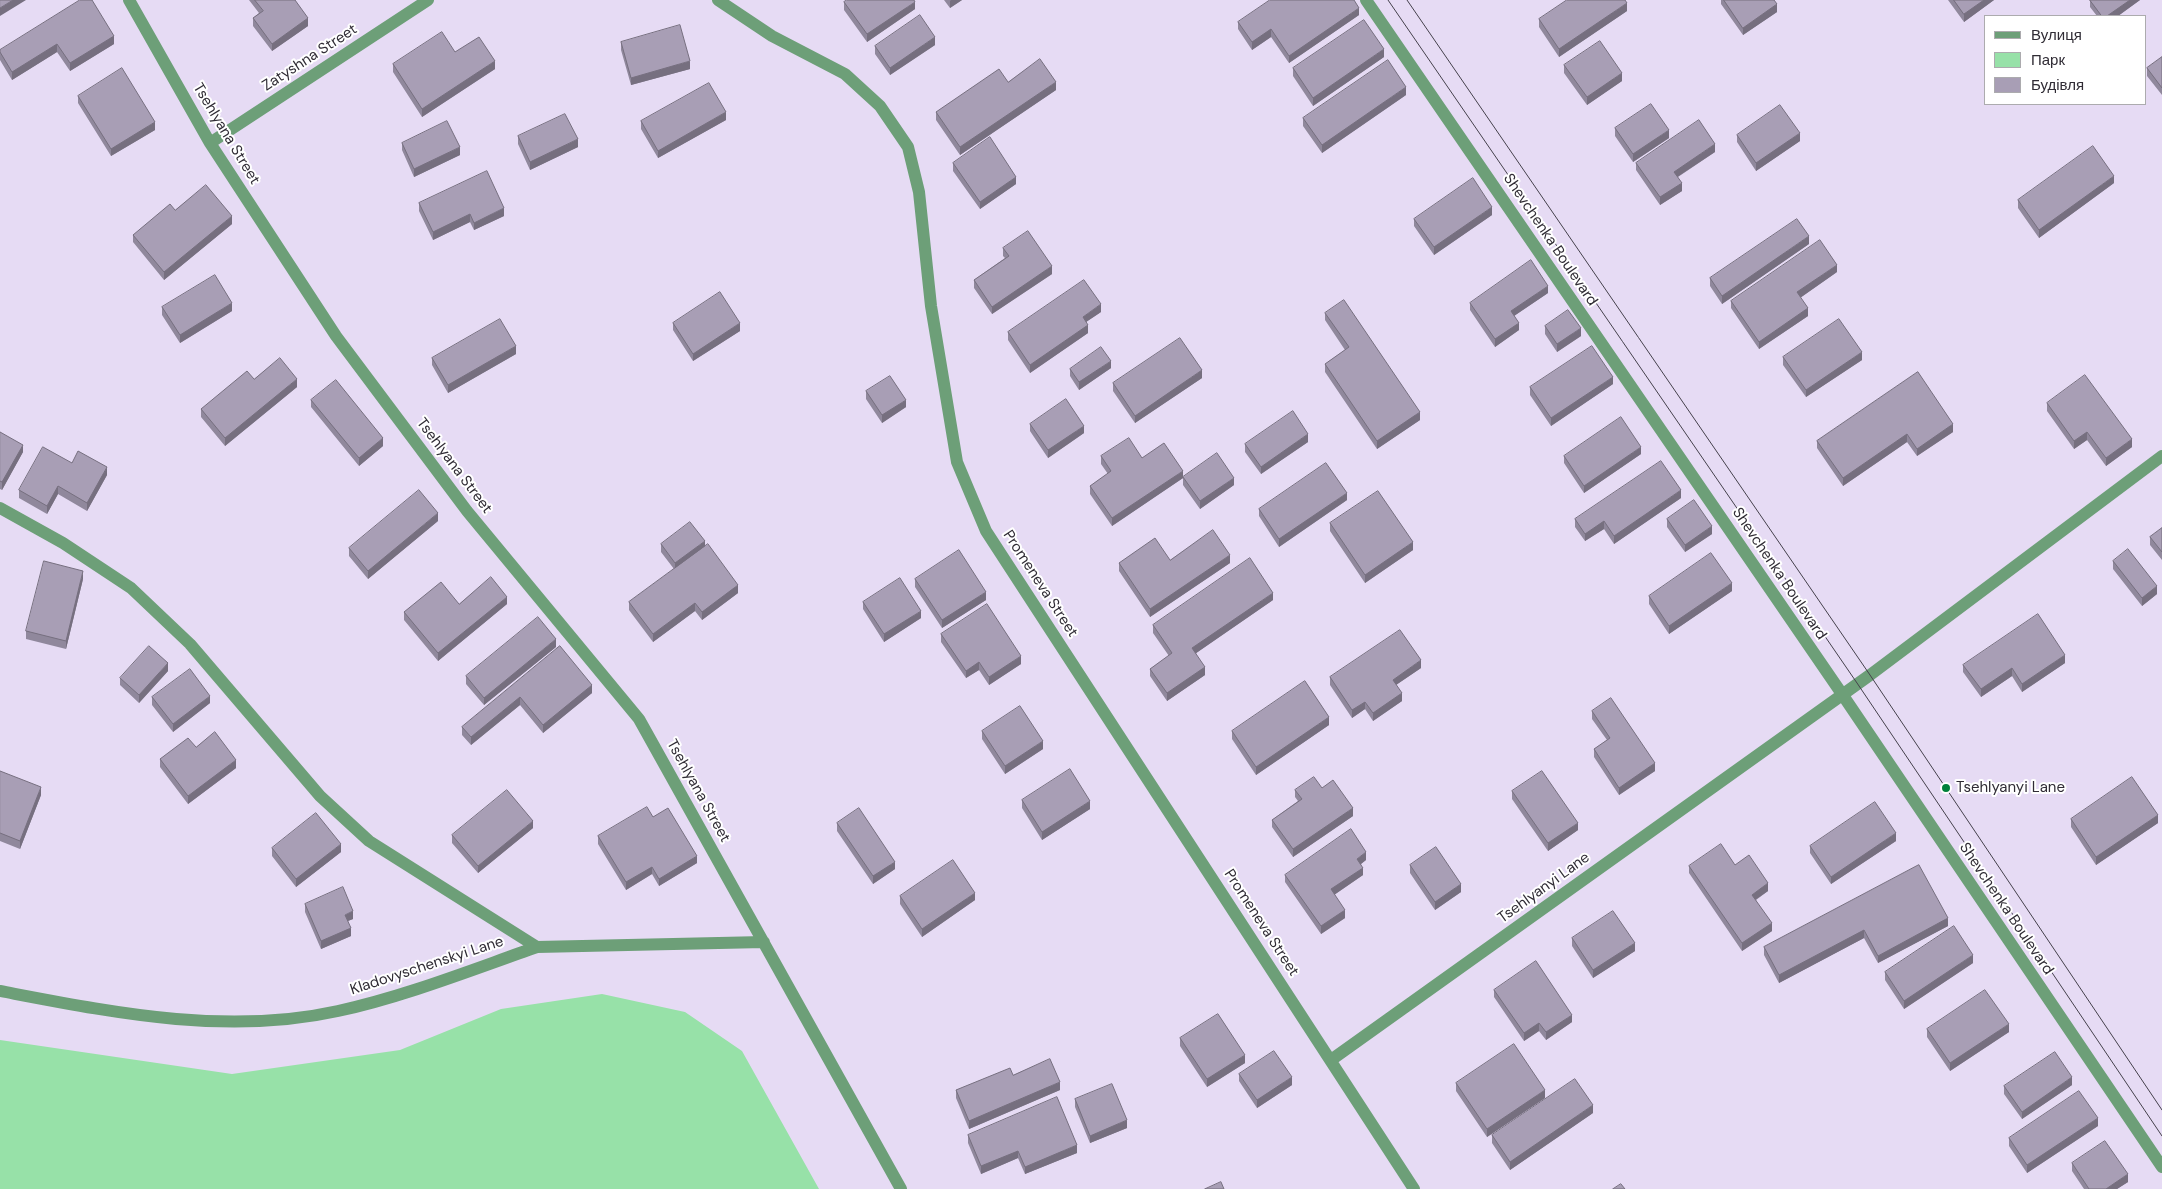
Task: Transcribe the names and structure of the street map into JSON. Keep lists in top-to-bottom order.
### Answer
{
  "streets": {
    "street": [
      "Zatyshna Street",
      "Tsehlyana Street",
      "Shevchenka Boulevard",
      "Promeneva Street",
      "Tsehlyanyi Lane",
      "Kladovyschenskyi Lane"
    ]
  },
  "crossings": [
    ["Zatyshna Street", "Tsehlyana Street"],
    ["Shevchenka Boulevard", "Tsehlyanyi Lane"],
    ["Promeneva Street", "Tsehlyanyi Lane"]
  ],
  "places": ["Tsehlyanyi Lane"],
  "legend": ["Вулиця", "Парк", "Будівля"]
}
